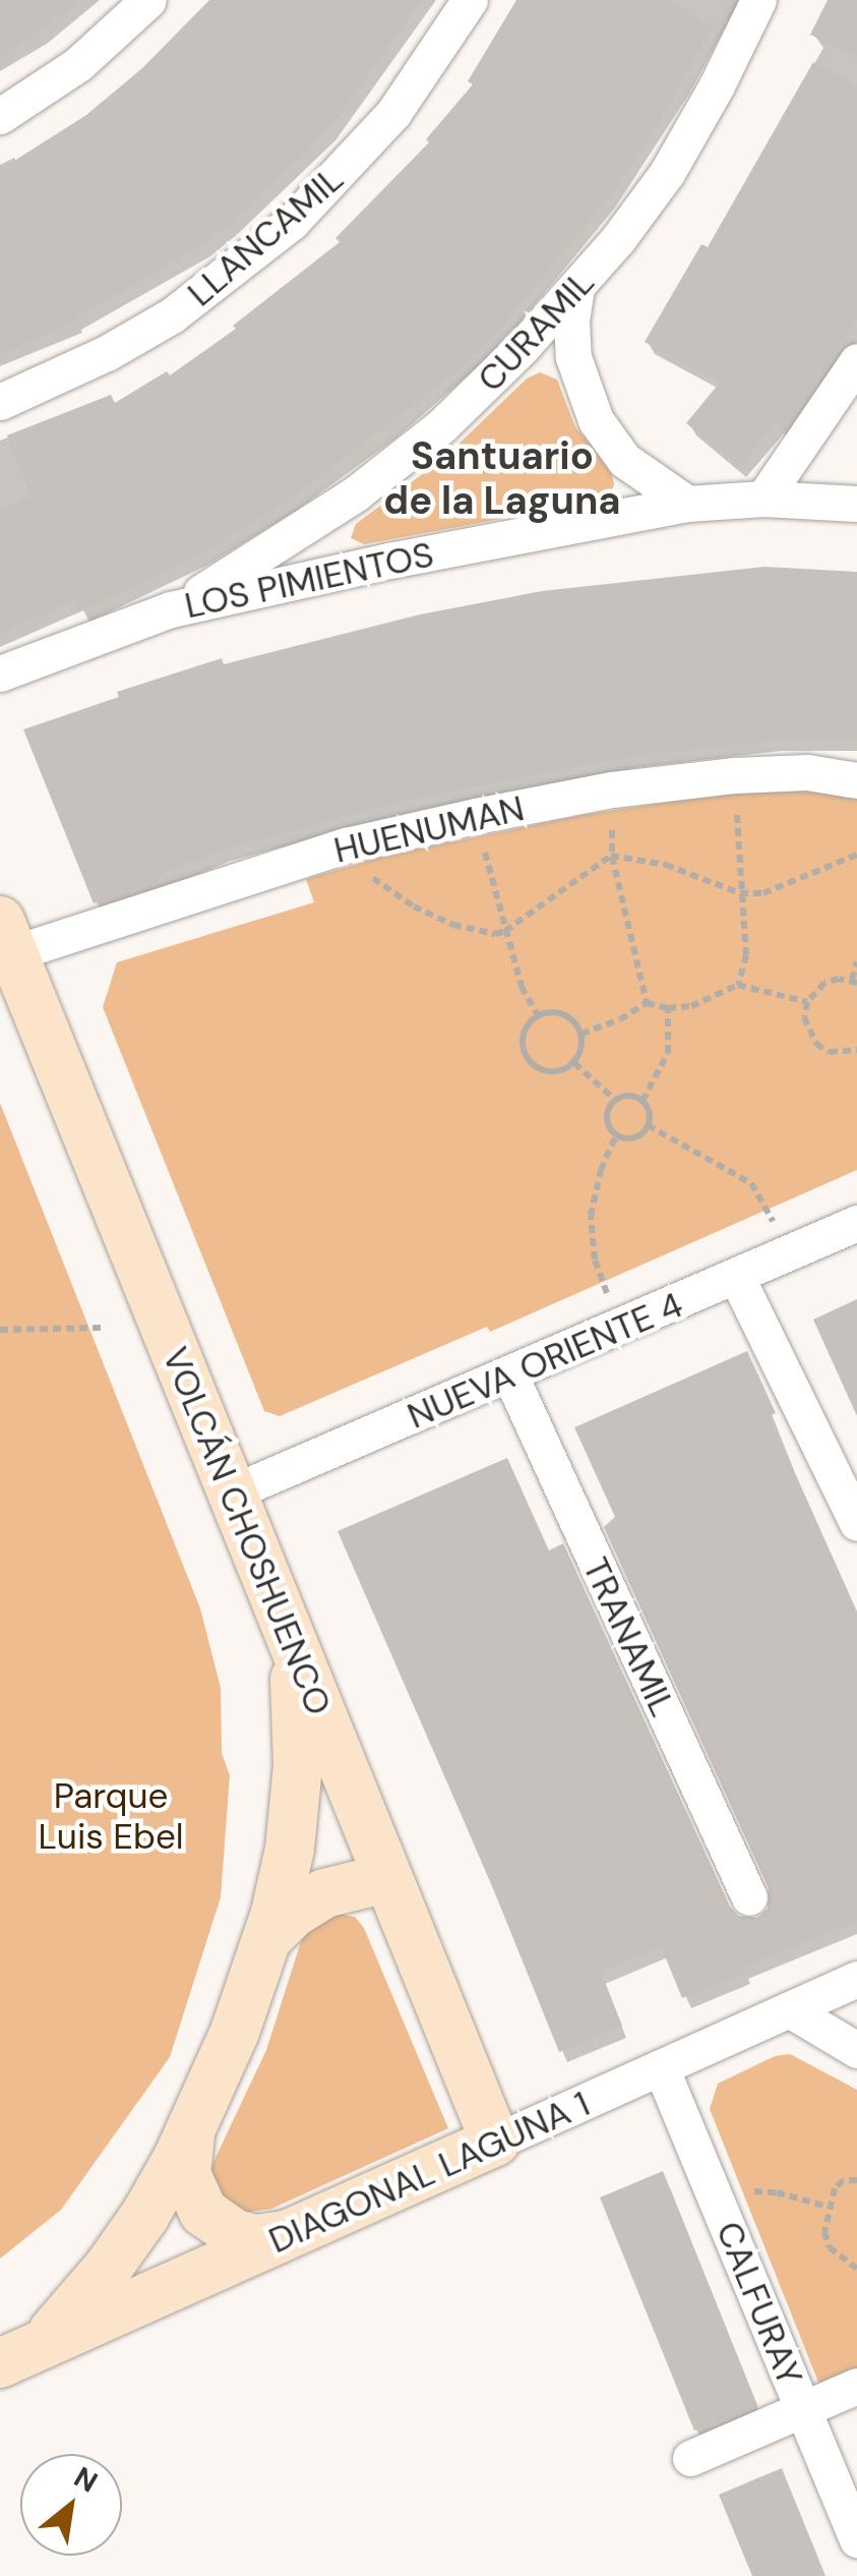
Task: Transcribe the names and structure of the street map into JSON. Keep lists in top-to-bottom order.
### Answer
{
  "streets": {
    "street": [
      "LLANCAMIL",
      "CURAMIL",
      "LOS PIMIENTOS",
      "HUENUMAN",
      "NUEVA ORIENTE 4",
      "VOLCÁN CHOSHUENCO",
      "TRANAMIL",
      "DIAGONAL LAGUNA 1",
      "CALFURAY"
    ]
  },
  "crossings": [
    ["CURAMIL", "LOS PIMIENTOS"],
    ["HUENUMAN", "VOLCÁN CHOSHUENCO"],
    ["NUEVA ORIENTE 4", "VOLCÁN CHOSHUENCO"],
    ["NUEVA ORIENTE 4", "TRANAMIL"],
    ["VOLCÁN CHOSHUENCO", "DIAGONAL LAGUNA 1"],
    ["DIAGONAL LAGUNA 1", "CALFURAY"]
  ],
  "districts": ["Santuario de la Laguna"],
  "parks": ["Parque Luis Ebel"],
  "north": "top right"
}
